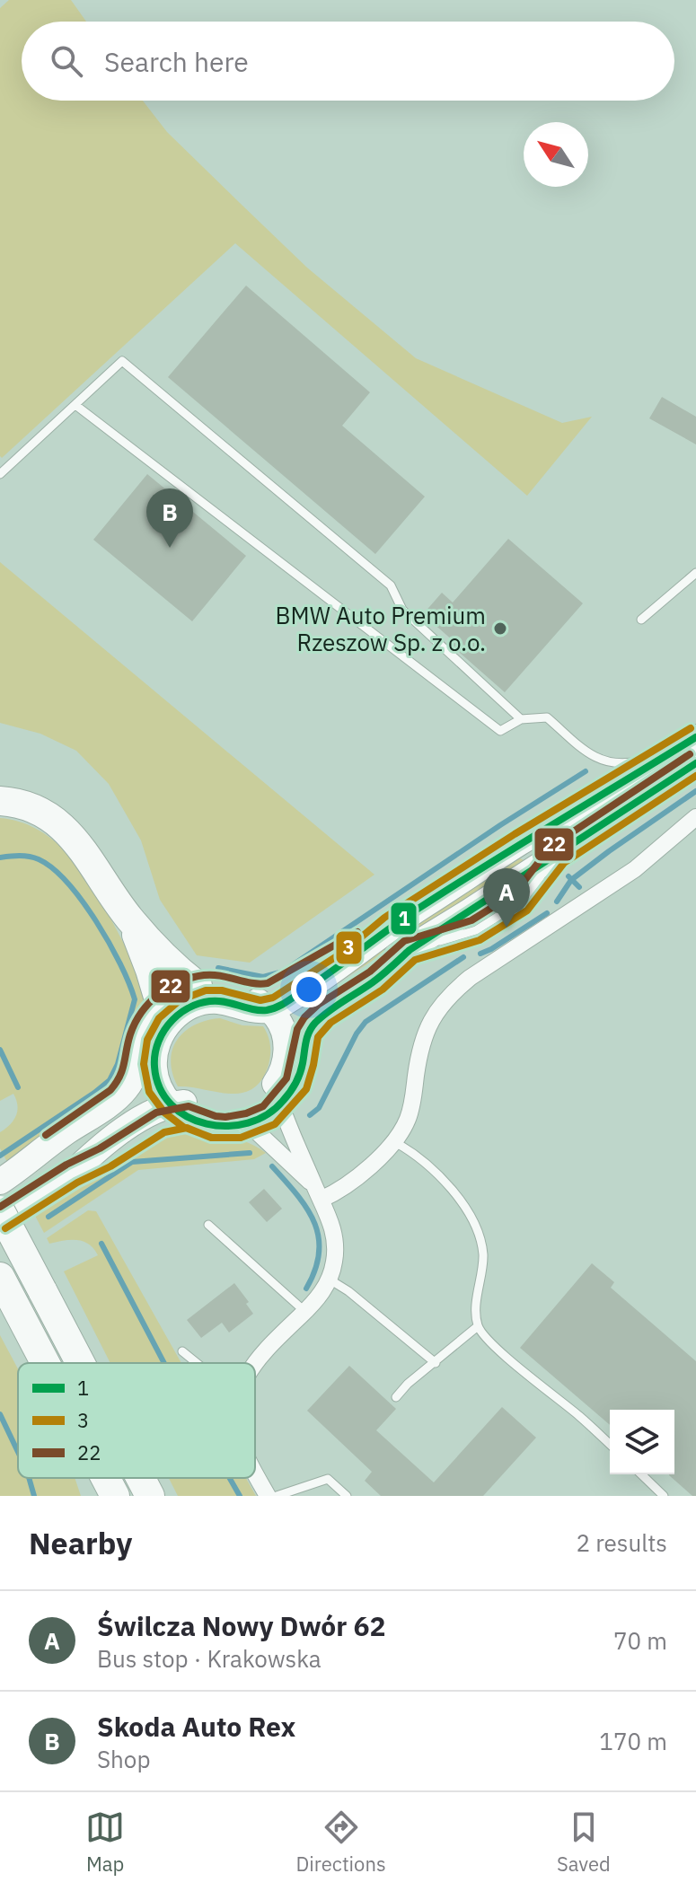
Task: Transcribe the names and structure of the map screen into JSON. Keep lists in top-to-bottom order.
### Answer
{
  "places": ["BMW Auto Premium Rzeszow Sp. z o.o."],
  "lines": ["transit line 3", "transit line 1", "transit line 22"],
  "legend": ["1", "3", "22"],
  "north": "top left",
  "page": {
    "search": "Search here",
    "pins": ["B", "A"],
    "heading": ["Nearby", "2 results"],
    "list": [
      {
        "mark": "A",
        "name": "Świlcza Nowy Dwór 62",
        "note": "Bus stop · Krakowska",
        "value": "70 m"
      },
      {
        "mark": "B",
        "name": "Skoda Auto Rex",
        "note": "Shop",
        "value": "170 m"
      }
    ],
    "nav": ["Map", "Directions", "Saved"]
  }
}
